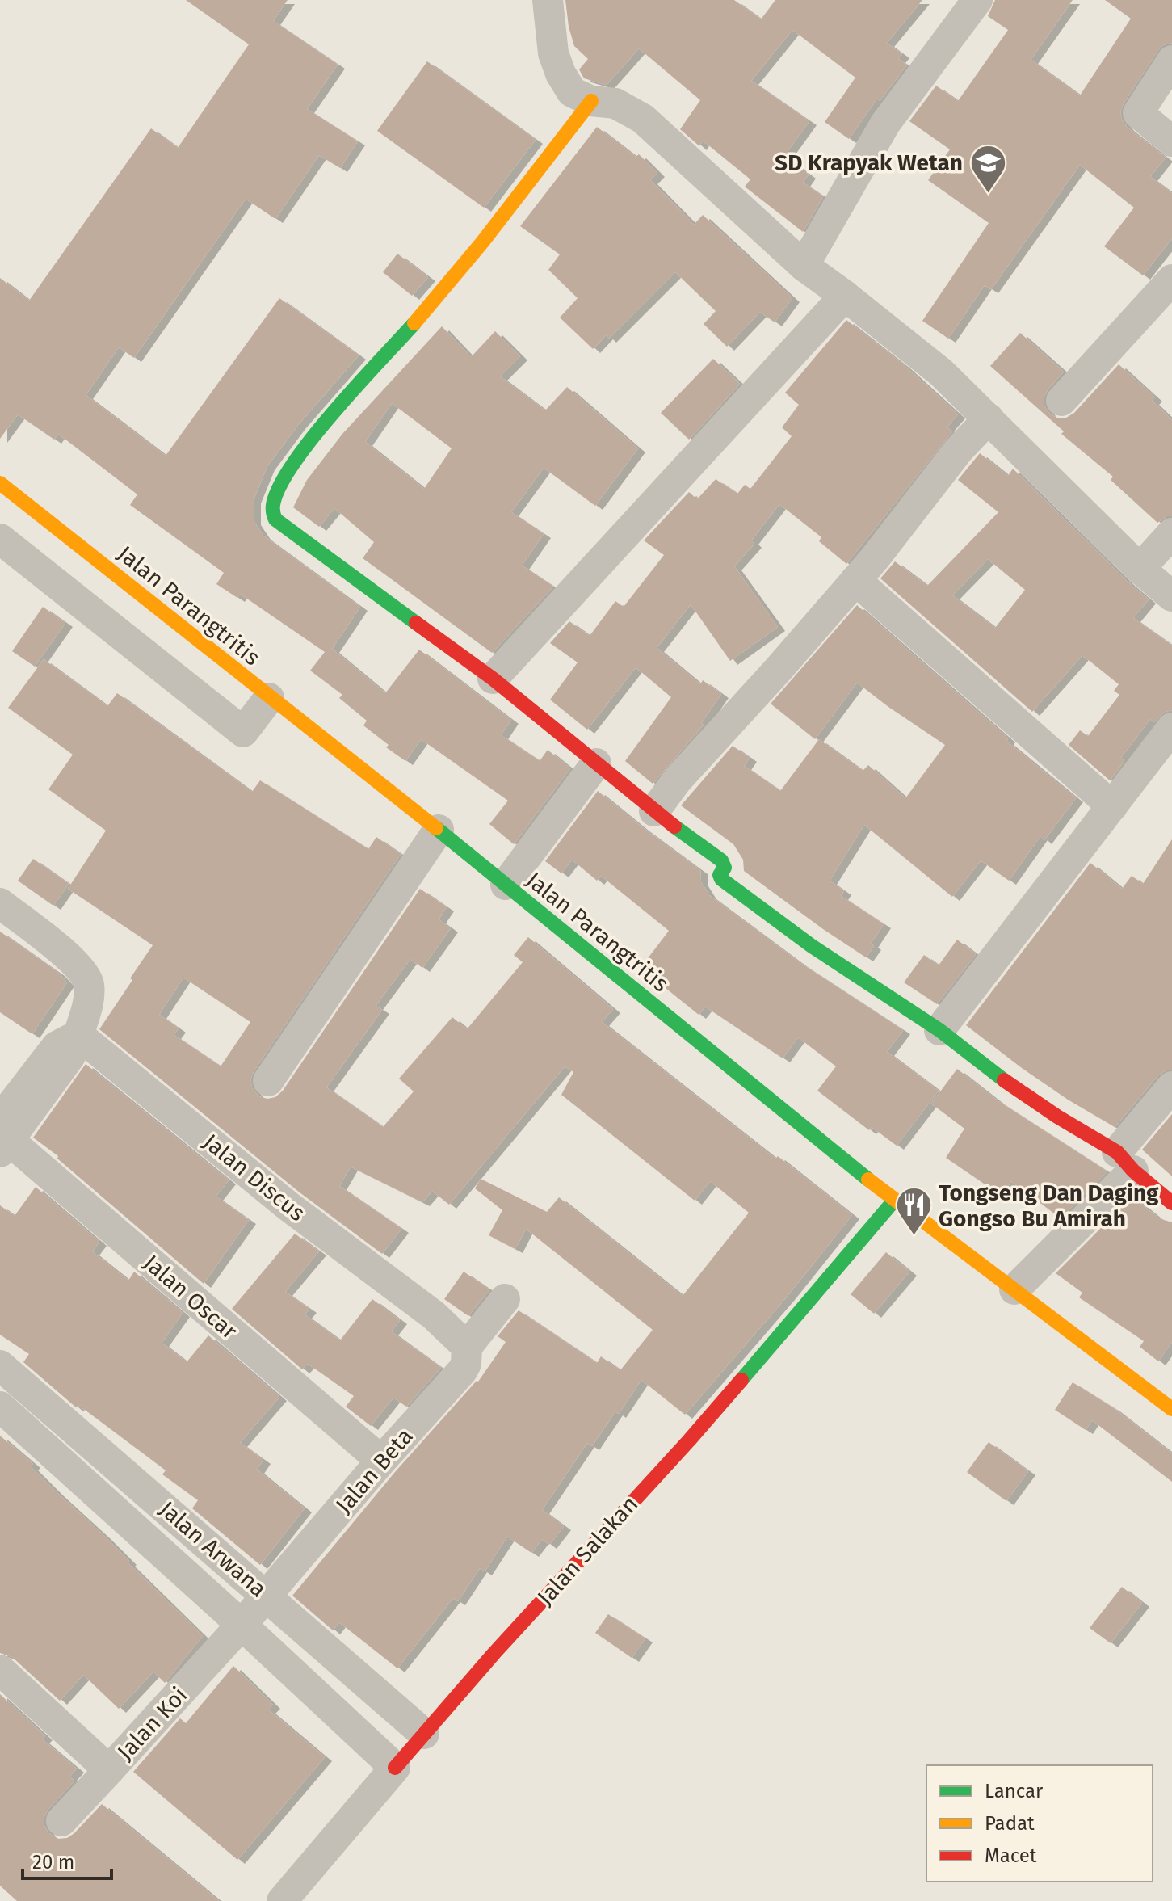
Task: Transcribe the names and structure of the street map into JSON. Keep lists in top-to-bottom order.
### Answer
{
  "streets": {
    "street": [
      "Jalan Parangtritis",
      "Jalan Discus",
      "Jalan Oscar",
      "Jalan Beta",
      "Jalan Arwana",
      "Jalan Salakan",
      "Jalan Koi"
    ]
  },
  "crossings": [
    ["Jalan Parangtritis", "Jalan Salakan"],
    ["Jalan Discus", "Jalan Beta"],
    ["Jalan Oscar", "Jalan Beta"],
    ["Jalan Beta", "Jalan Arwana"],
    ["Jalan Beta", "Jalan Koi"],
    ["Jalan Arwana", "Jalan Salakan"],
    ["Jalan Arwana", "Jalan Koi"]
  ],
  "places": {
    "school or university": ["SD Krapyak Wetan"],
    "restaurant": ["Tongseng Dan Daging Gongso Bu Amirah"]
  },
  "legend": ["Lancar", "Padat", "Macet"],
  "scale_bar": "20 m"
}
